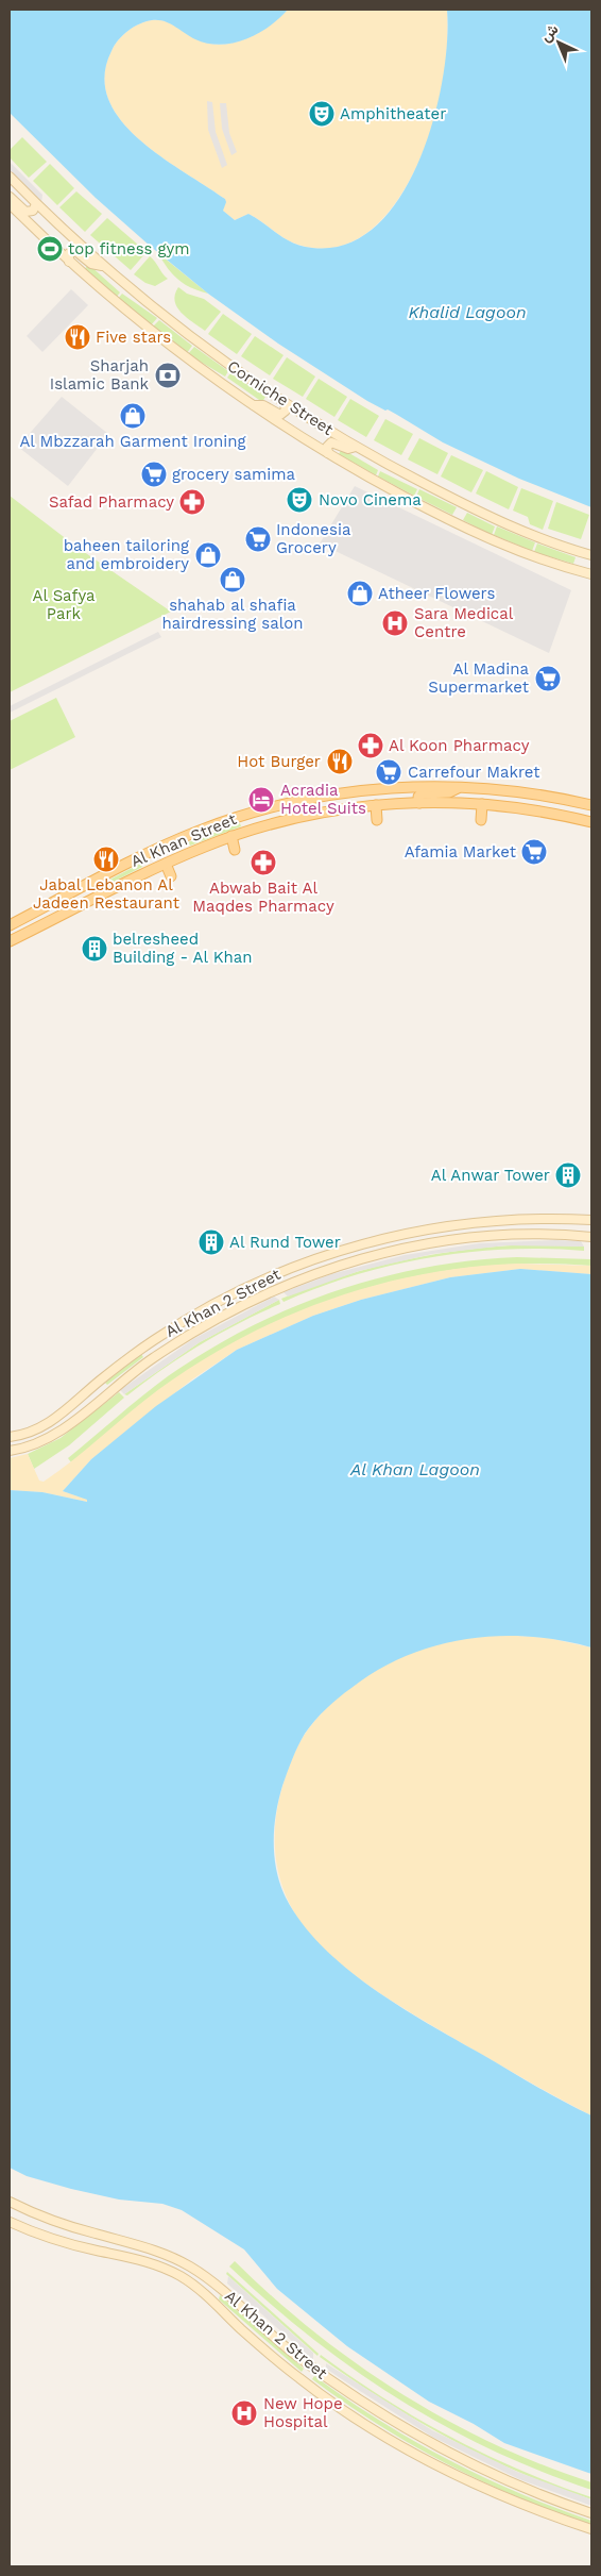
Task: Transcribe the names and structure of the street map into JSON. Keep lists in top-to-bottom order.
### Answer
{
  "streets": {
    "main road": ["Corniche Street", "Al Khan Street", "Al Khan 2 Street"]
  },
  "water": ["Khalid Lagoon", "Al Khan Lagoon"],
  "parks": ["Al Safya Park"],
  "places": {
    "theatre": ["Amphitheater", "Novo Cinema"],
    "sports": ["top fitness gym"],
    "restaurant": ["Five stars", "Hot Burger", "Jabal Lebanon Al Jadeen Restaurant"],
    "bank": ["Sharjah Islamic Bank"],
    "shop": [
      "Al Mbzzarah Garment Ironing",
      "baheen tailoring and embroidery",
      "shahab al shafia hairdressing salon",
      "Atheer Flowers"
    ],
    "supermarket": [
      "grocery samima",
      "Indonesia Grocery",
      "Al Madina Supermarket",
      "Carrefour Makret",
      "Afamia Market"
    ],
    "pharmacy": ["Safad Pharmacy", "Al Koon Pharmacy", "Abwab Bait Al Maqdes Pharmacy"],
    "hospital": ["Sara Medical Centre", "New Hope Hospital"],
    "hotel": ["Acradia Hotel Suits"],
    "building": ["belresheed Building - Al Khan", "Al Anwar Tower", "Al Rund Tower"]
  },
  "north": "top left"
}
